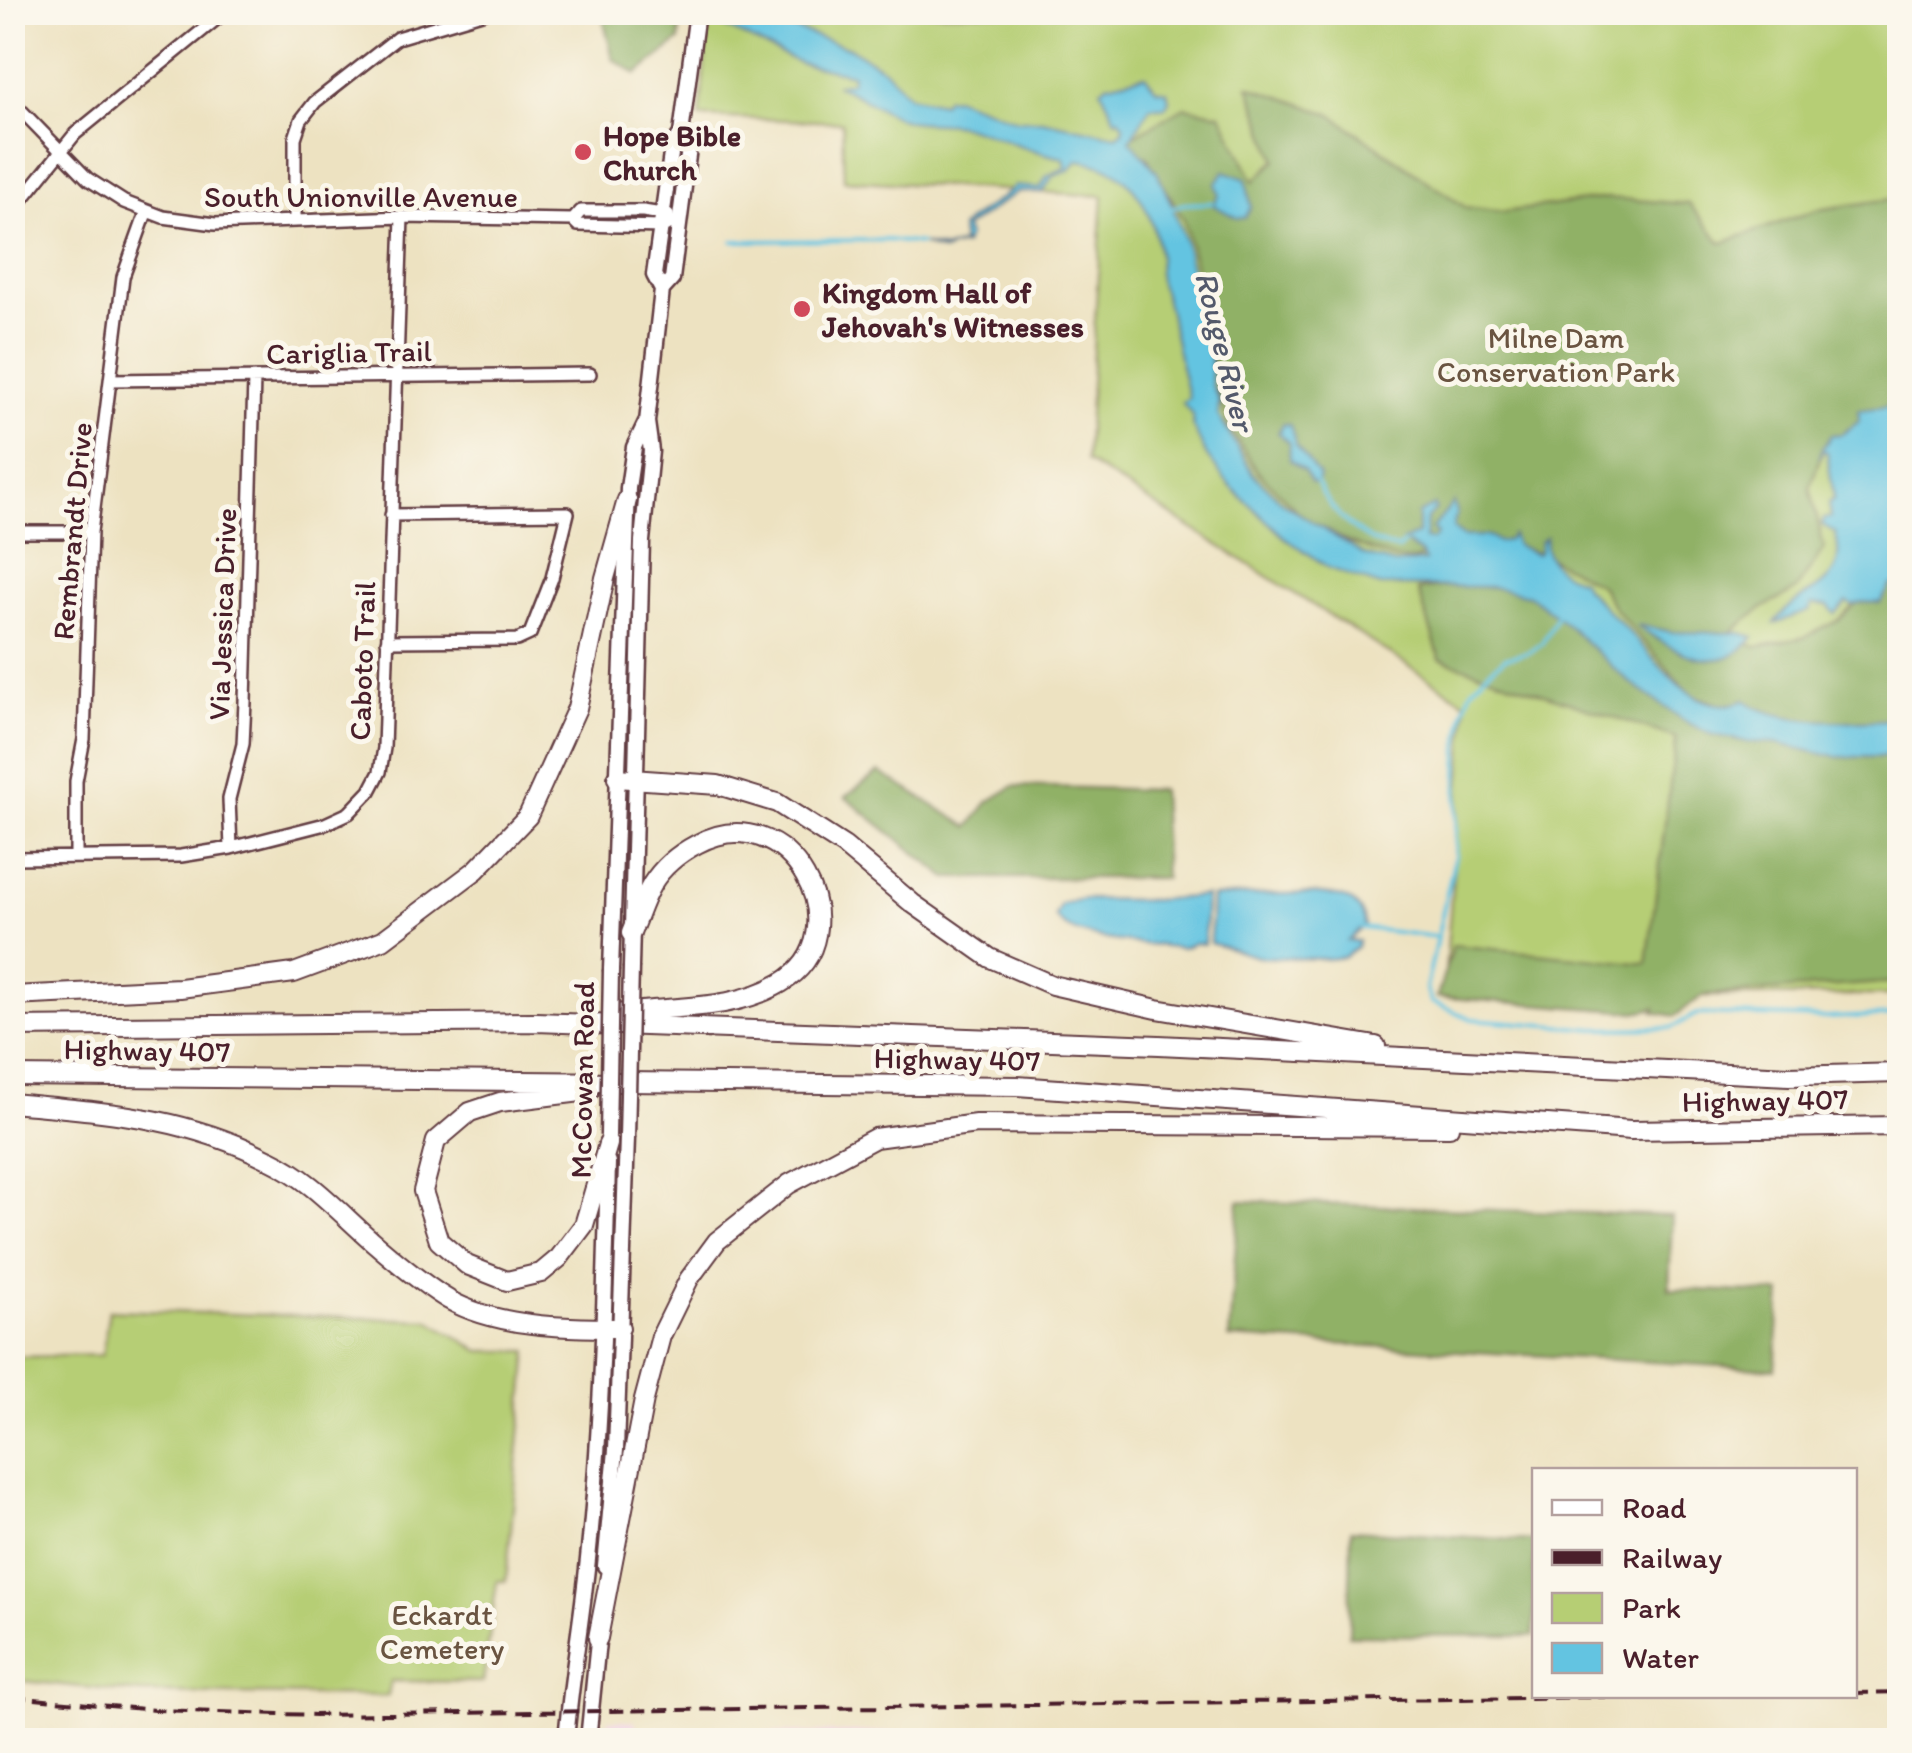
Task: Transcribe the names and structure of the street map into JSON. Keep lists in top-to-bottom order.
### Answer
{
  "streets": {
    "highway": ["Highway 407"],
    "main road": ["McCowan Road"],
    "street": [
      "South Unionville Avenue",
      "Cariglia Trail",
      "Rembrandt Drive",
      "Via Jessica Drive",
      "Caboto Trail"
    ]
  },
  "crossings": [
    ["South Unionville Avenue", "Rembrandt Drive"],
    ["South Unionville Avenue", "Caboto Trail"],
    ["South Unionville Avenue", "McCowan Road"],
    ["Cariglia Trail", "Rembrandt Drive"],
    ["Cariglia Trail", "Via Jessica Drive"],
    ["Cariglia Trail", "Caboto Trail"],
    ["Rembrandt Drive", "Caboto Trail"],
    ["Via Jessica Drive", "Caboto Trail"]
  ],
  "water": ["Rouge River"],
  "parks": ["Milne Dam Conservation Park", "Eckardt Cemetery"],
  "places": ["Hope Bible Church", "Kingdom Hall of Jehovah's Witnesses"],
  "legend": [
    "Road",
    "Railway",
    "Park",
    "Water"
  ]
}
